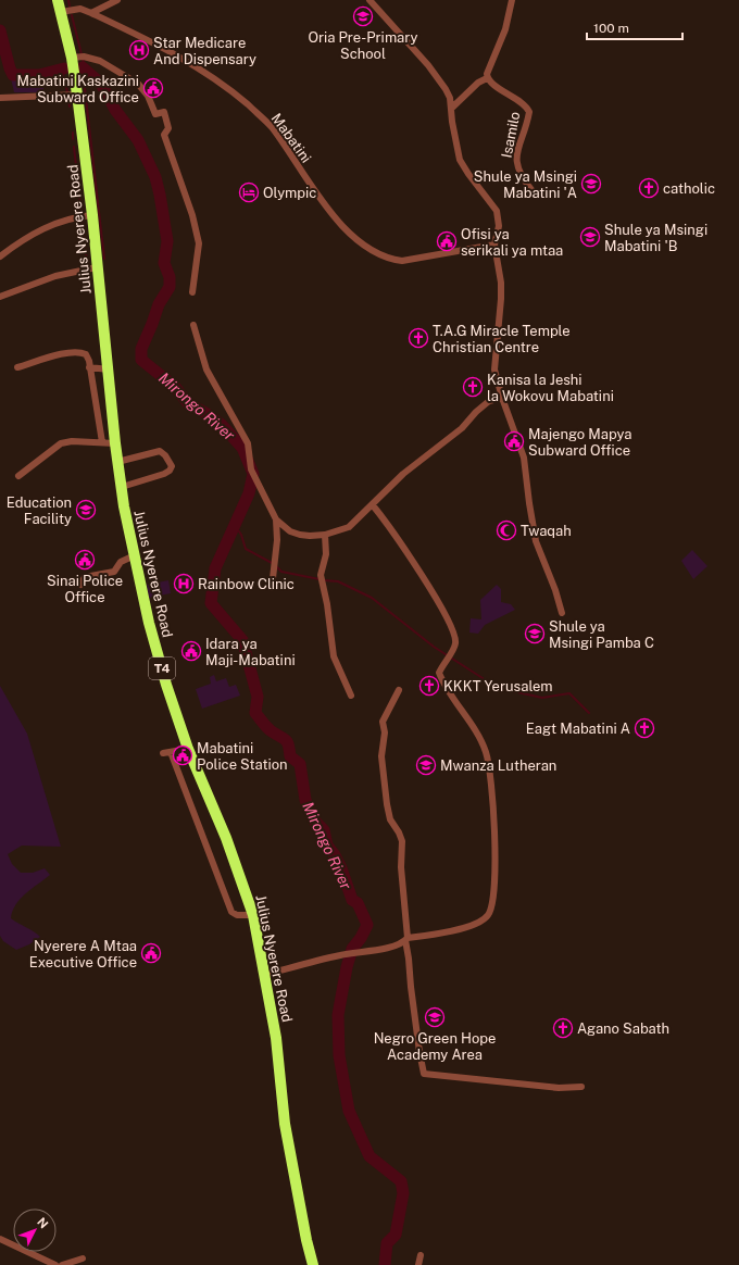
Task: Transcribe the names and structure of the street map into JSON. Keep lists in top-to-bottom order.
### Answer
{
  "streets": {
    "highway": ["Julius Nyerere Road", "T4"],
    "street": ["Isamilo", "Mabatini"]
  },
  "crossings": [
    ["Mabatini", "Julius Nyerere Road"]
  ],
  "water": ["Mirongo River"],
  "places": {
    "school or university": [
      "Oria Pre-Primary School",
      "Shule ya Msingi Mabatini 'A",
      "Shule ya Msingi Mabatini 'B",
      "Education Facility",
      "Shule ya Msingi Pamba C",
      "Mwanza Lutheran",
      "Negro Green Hope Academy Area"
    ],
    "hospital": ["Star Medicare And Dispensary", "Rainbow Clinic"],
    "public building": [
      "Mabatini Kaskazini Subward Office",
      "Ofisi ya serikali ya mtaa",
      "Majengo Mapya Subward Office",
      "Sinai Police Office",
      "Idara ya Maji-Mabatini",
      "Mabatini Police Station",
      "Nyerere A Mtaa Executive Office"
    ],
    "church": [
      "catholic",
      "T.A.G Miracle Temple Christian Centre",
      "Kanisa la Jeshi la Wokovu Mabatini",
      "KKKT Yerusalem",
      "Eagt Mabatini A",
      "Agano Sabath"
    ],
    "hotel": ["Olympic"],
    "mosque": ["Twaqah"]
  },
  "scale_bar": "100 m",
  "north": "top right"
}
